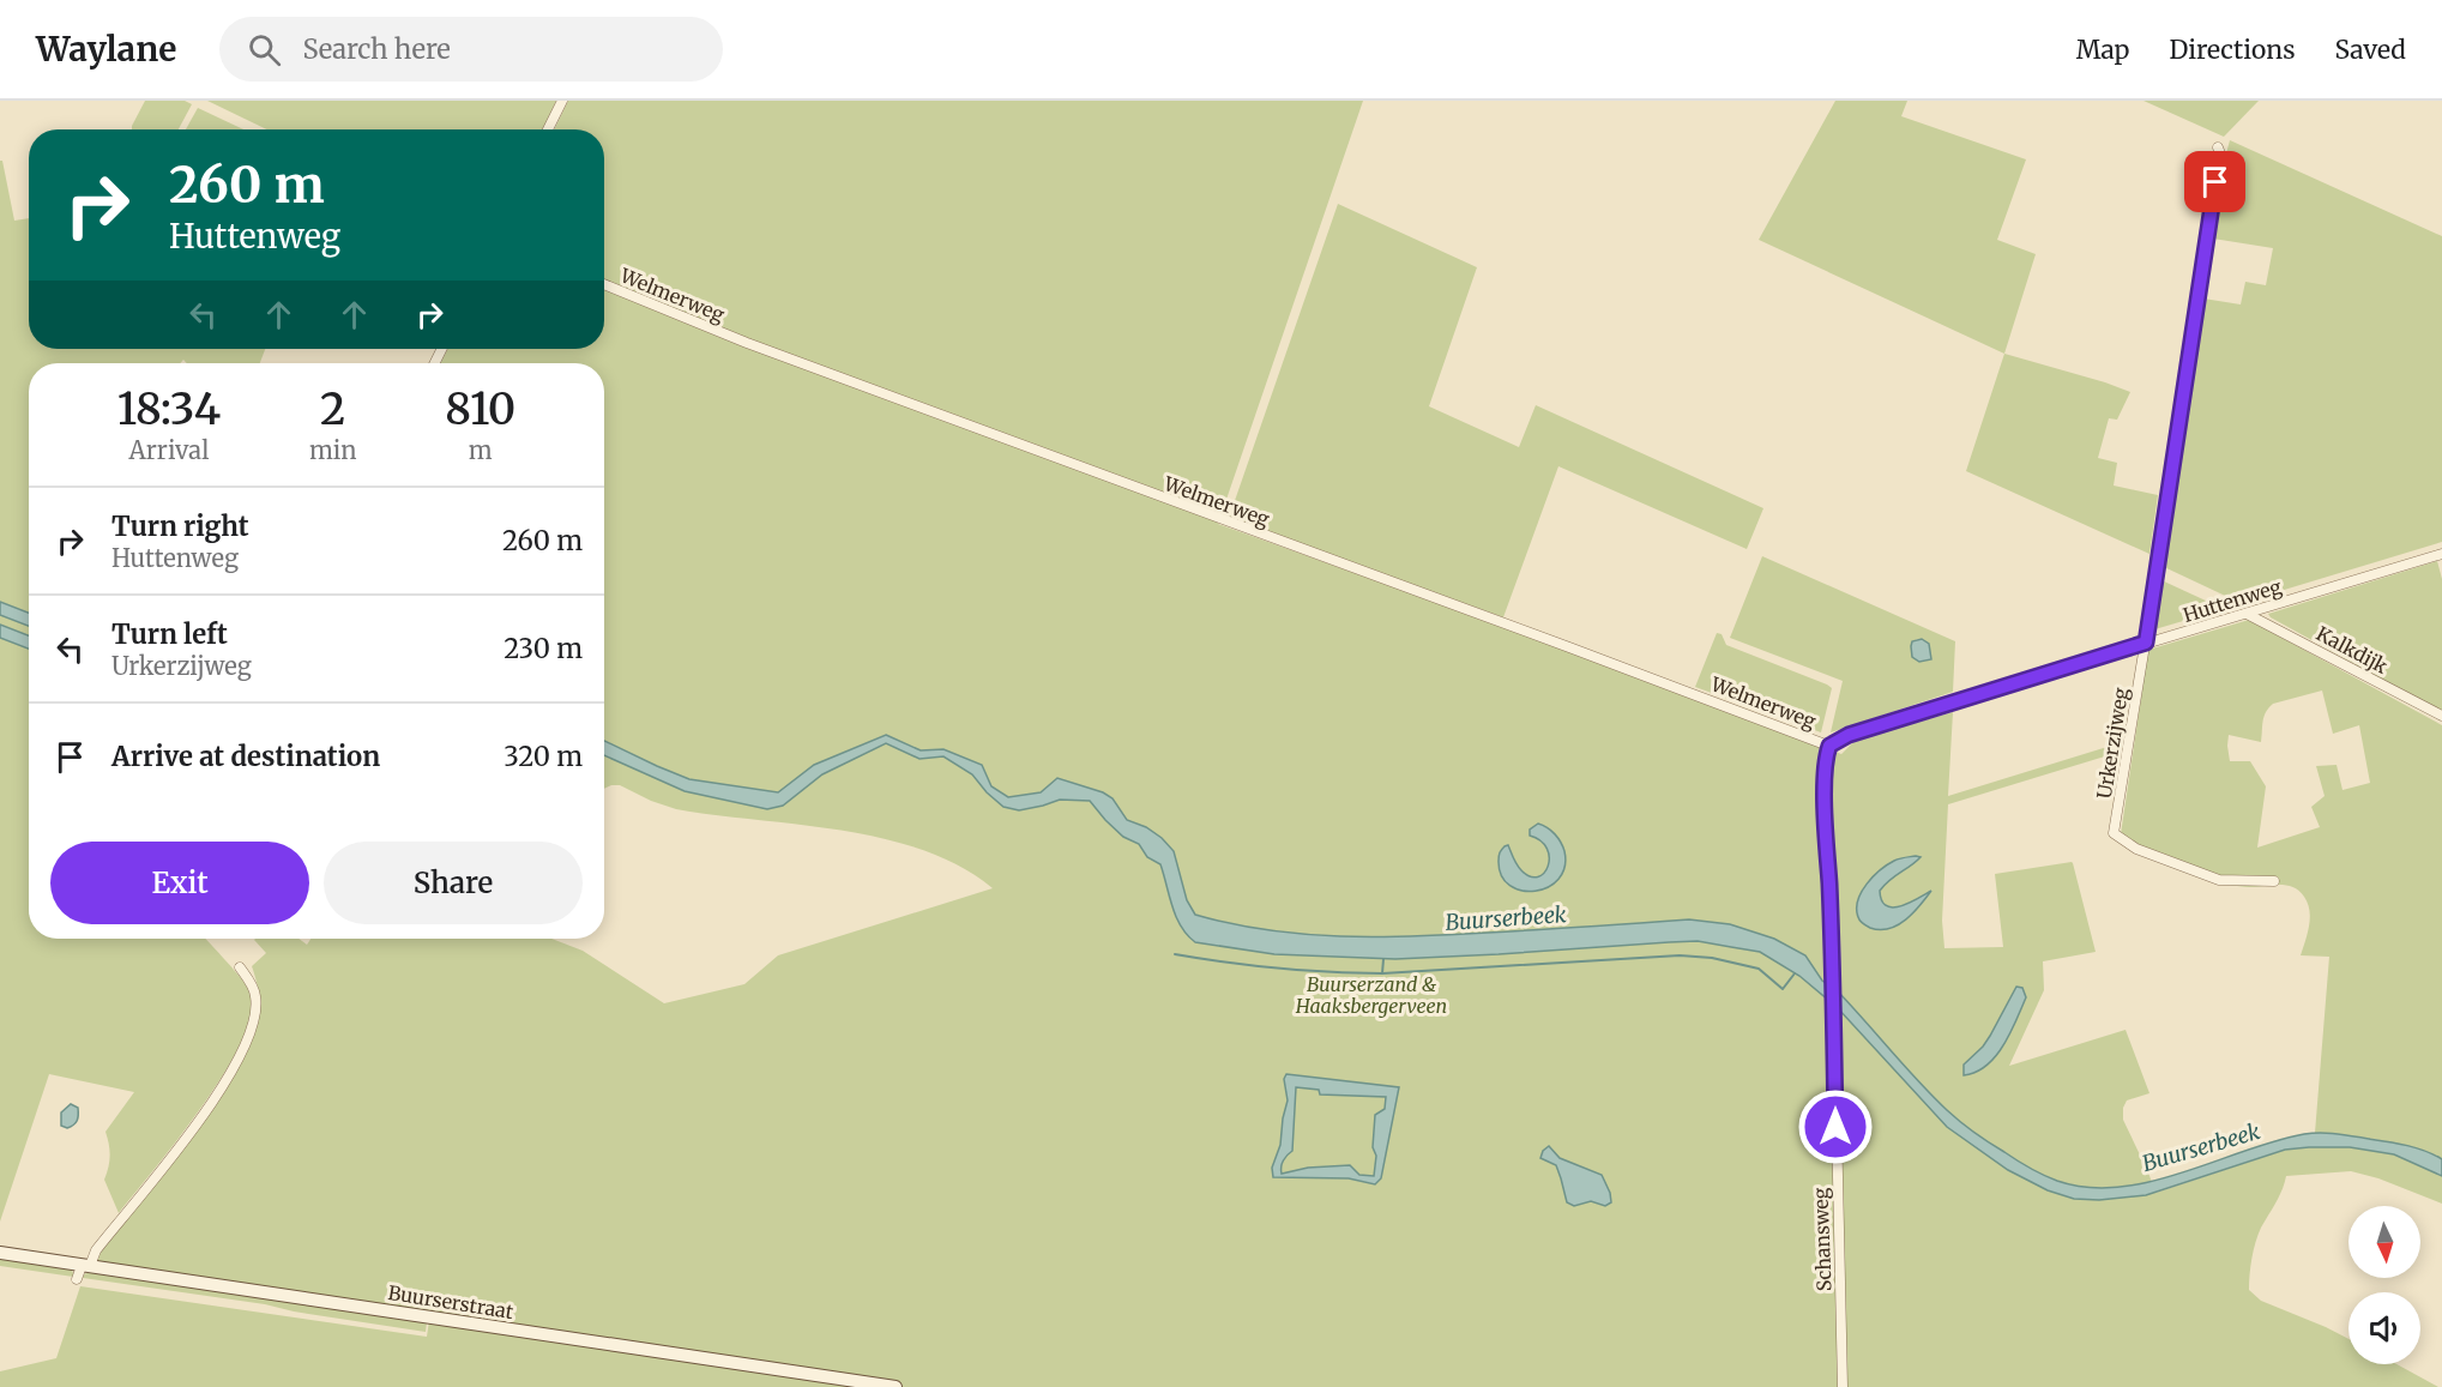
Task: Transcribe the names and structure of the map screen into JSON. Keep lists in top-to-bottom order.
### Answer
{
  "streets": {
    "main road": ["Buurserstraat"],
    "street": [
      "Welmerweg",
      "Huttenweg",
      "Kalkdijk",
      "Urkerzijweg",
      "Schansweg"
    ]
  },
  "crossings": [
    ["Welmerweg", "Huttenweg"],
    ["Welmerweg", "Schansweg"],
    ["Huttenweg", "Kalkdijk"],
    ["Huttenweg", "Urkerzijweg"],
    ["Huttenweg", "Schansweg"]
  ],
  "water": ["Buurserbeek"],
  "parks": ["Buurserzand & Haaksbergerveen"],
  "north": "bottom",
  "page": {
    "header": "Waylane",
    "search": "Search here",
    "nav": ["Map", "Directions", "Saved"],
    "turn": ["260 m", "Huttenweg"],
    "eta": [
      "18:34",
      "Arrival",
      "2",
      "min",
      "810",
      "m"
    ],
    "list": [
      {
        "name": "Turn right",
        "note": "Huttenweg",
        "value": "260 m"
      },
      {
        "name": "Turn left",
        "note": "Urkerzijweg",
        "value": "230 m"
      },
      {
        "name": "Arrive at destination",
        "value": "320 m"
      }
    ],
    "buttons": ["Exit", "Share"]
  }
}
